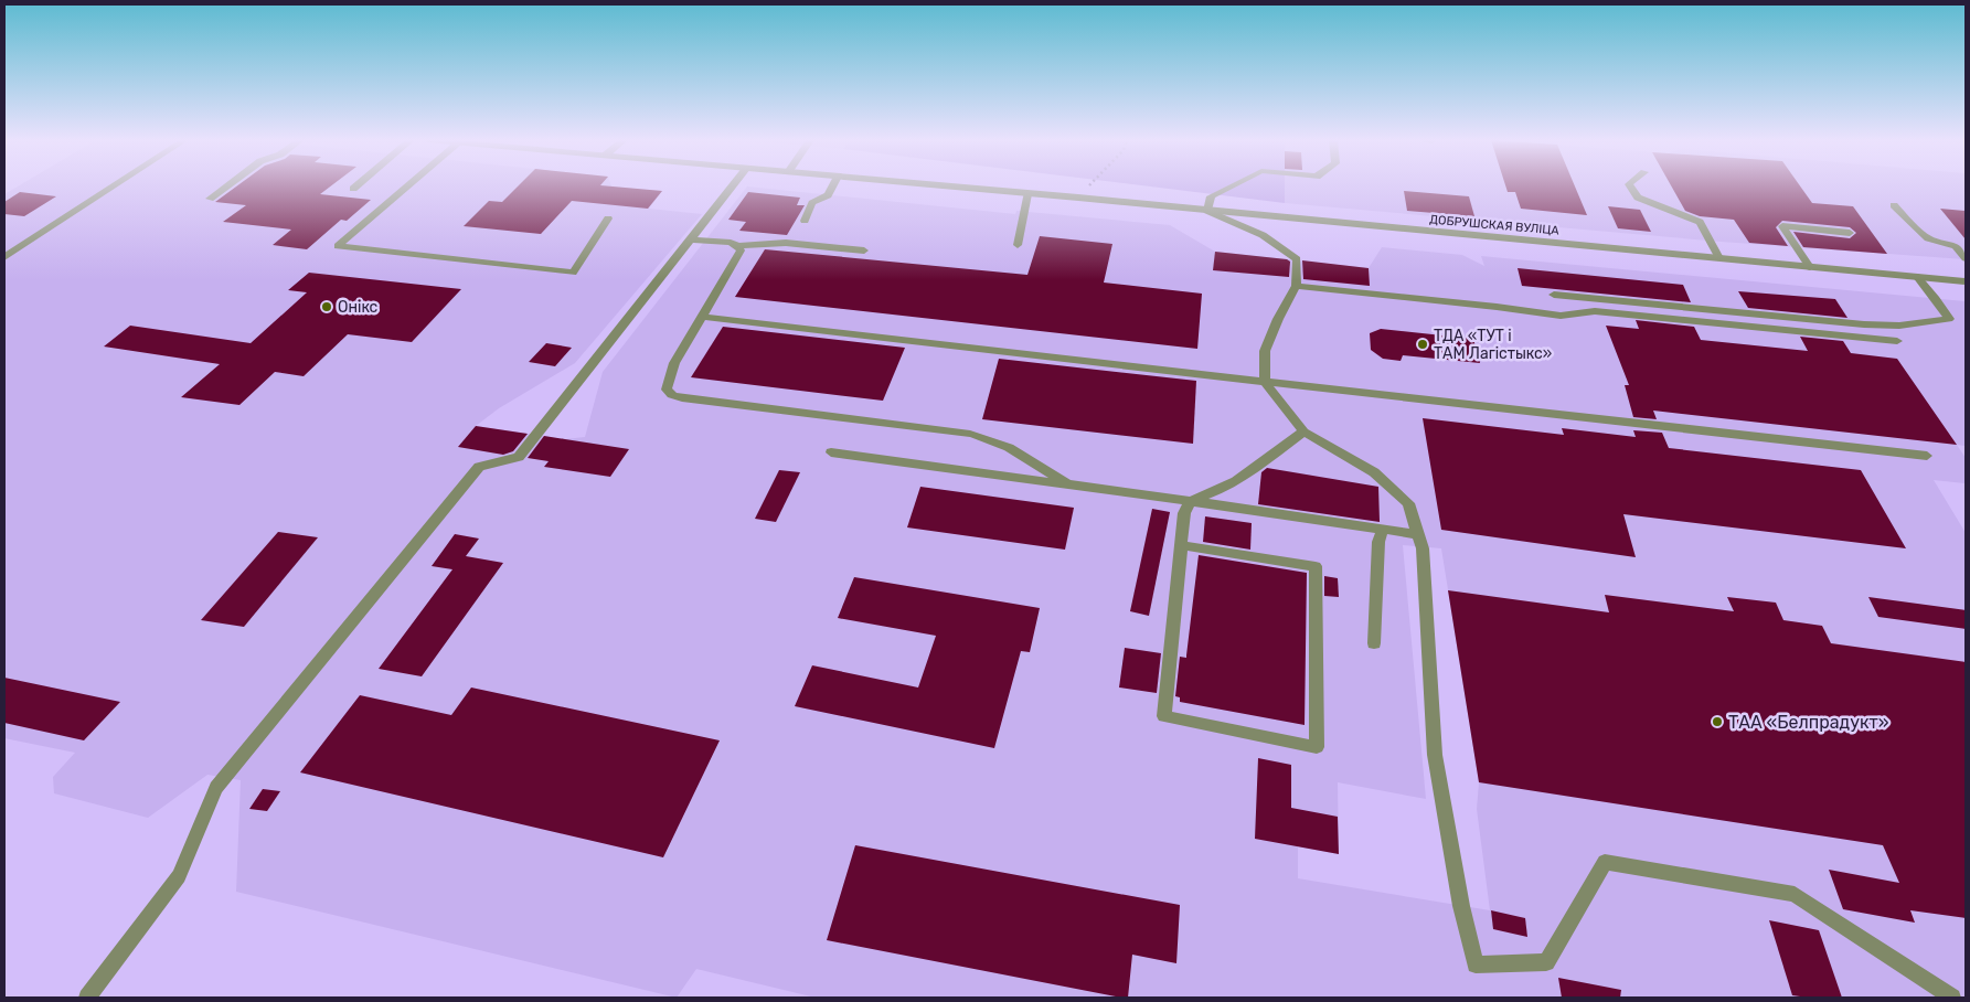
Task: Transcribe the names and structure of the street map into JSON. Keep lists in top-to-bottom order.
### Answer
{
  "streets": {
    "street": ["ДОБРУШСКАЯ ВУЛІЦА"]
  },
  "places": ["Онікс", "ТДА «ТУТ і ТАМ Лагістыкс»", "ТАА «Белпрадукт»"]
}
